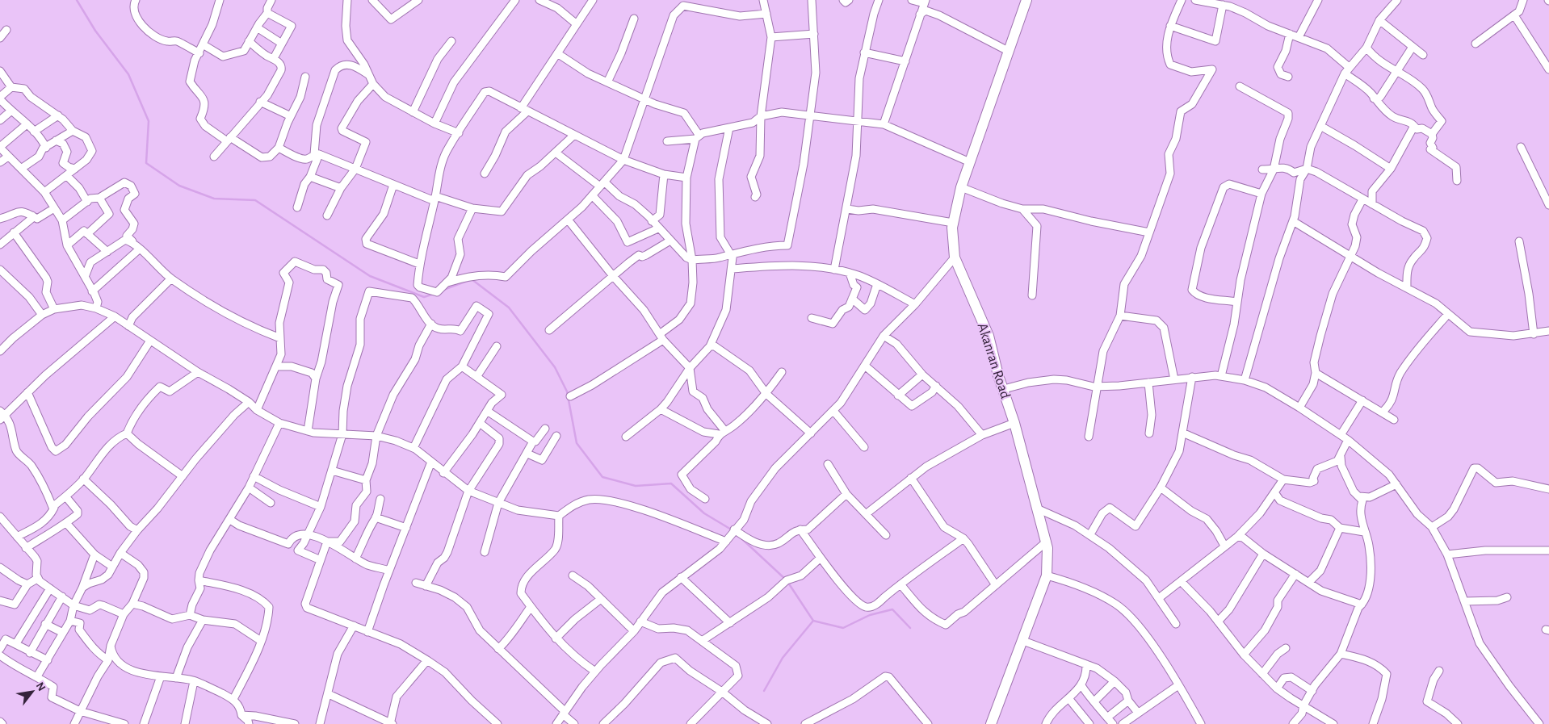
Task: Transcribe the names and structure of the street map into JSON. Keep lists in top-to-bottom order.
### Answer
{
  "streets": {
    "main road": ["Akanran Road"]
  },
  "north": "top right"
}
